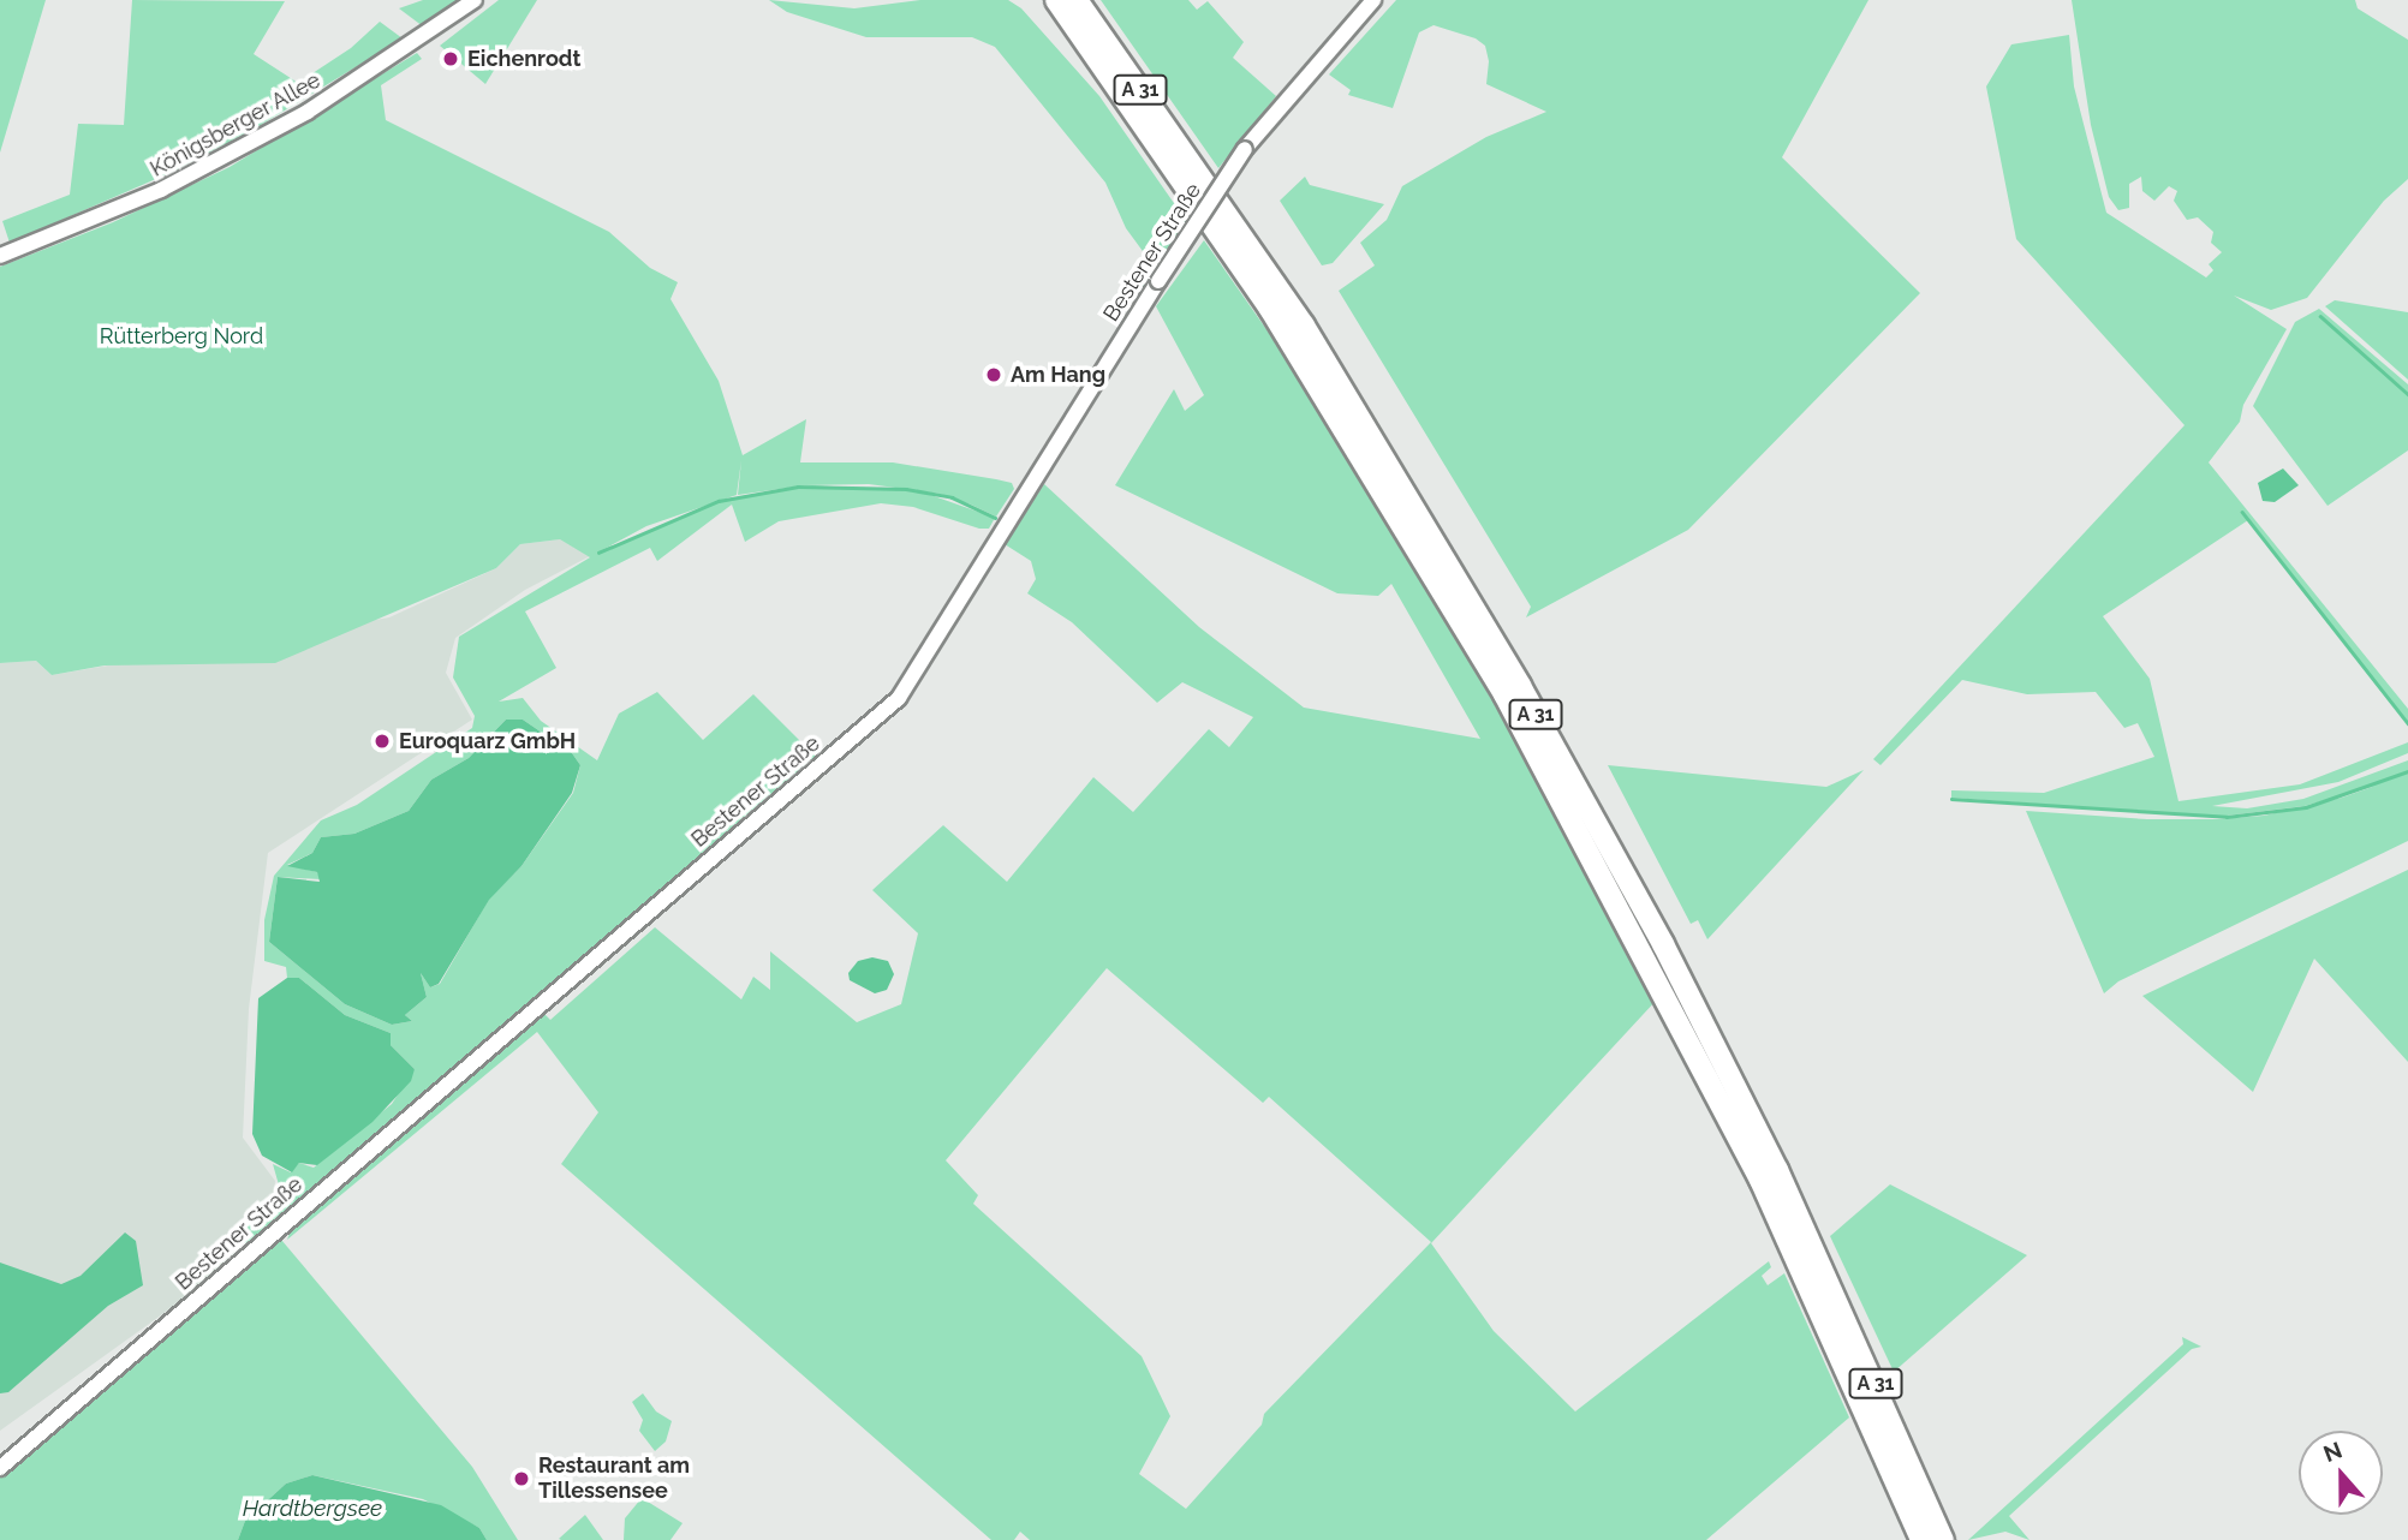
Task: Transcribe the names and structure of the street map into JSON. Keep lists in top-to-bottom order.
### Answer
{
  "streets": {
    "highway": ["A 31"],
    "street": ["Königsberger Allee", "Bestener Straße"]
  },
  "water": ["Hardtbergsee"],
  "parks": ["Rütterberg Nord"],
  "places": [
    "Eichenrodt",
    "Am Hang",
    "Euroquarz GmbH",
    "Restaurant am Tillessensee"
  ],
  "north": "top"
}
